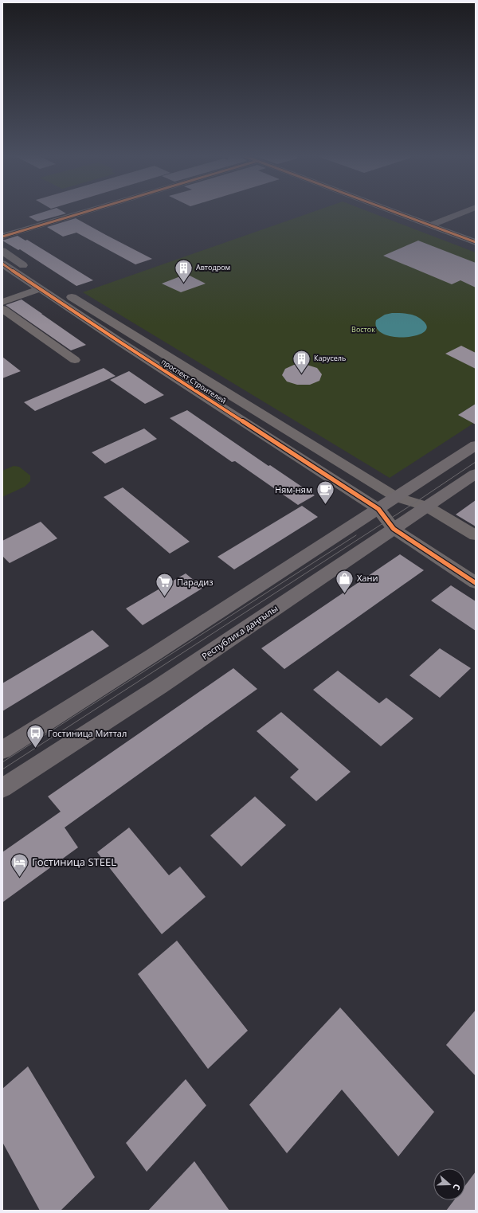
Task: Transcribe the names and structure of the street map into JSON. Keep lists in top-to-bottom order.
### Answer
{
  "streets": {
    "main road": ["Республика даңғылы"],
    "street": ["проспект Строителей"]
  },
  "crossings": [
    ["проспект Строителей", "Республика даңғылы"]
  ],
  "parks": ["Восток"],
  "places": {
    "building": ["Автодром", "Карусель"],
    "cafe": ["Ням-ням"],
    "shop": ["Хани"],
    "supermarket": ["Парадиз"],
    "bus stop": ["Гостиница Миттал"],
    "hotel": ["Гостиница STEEL"]
  },
  "north": "right"
}
